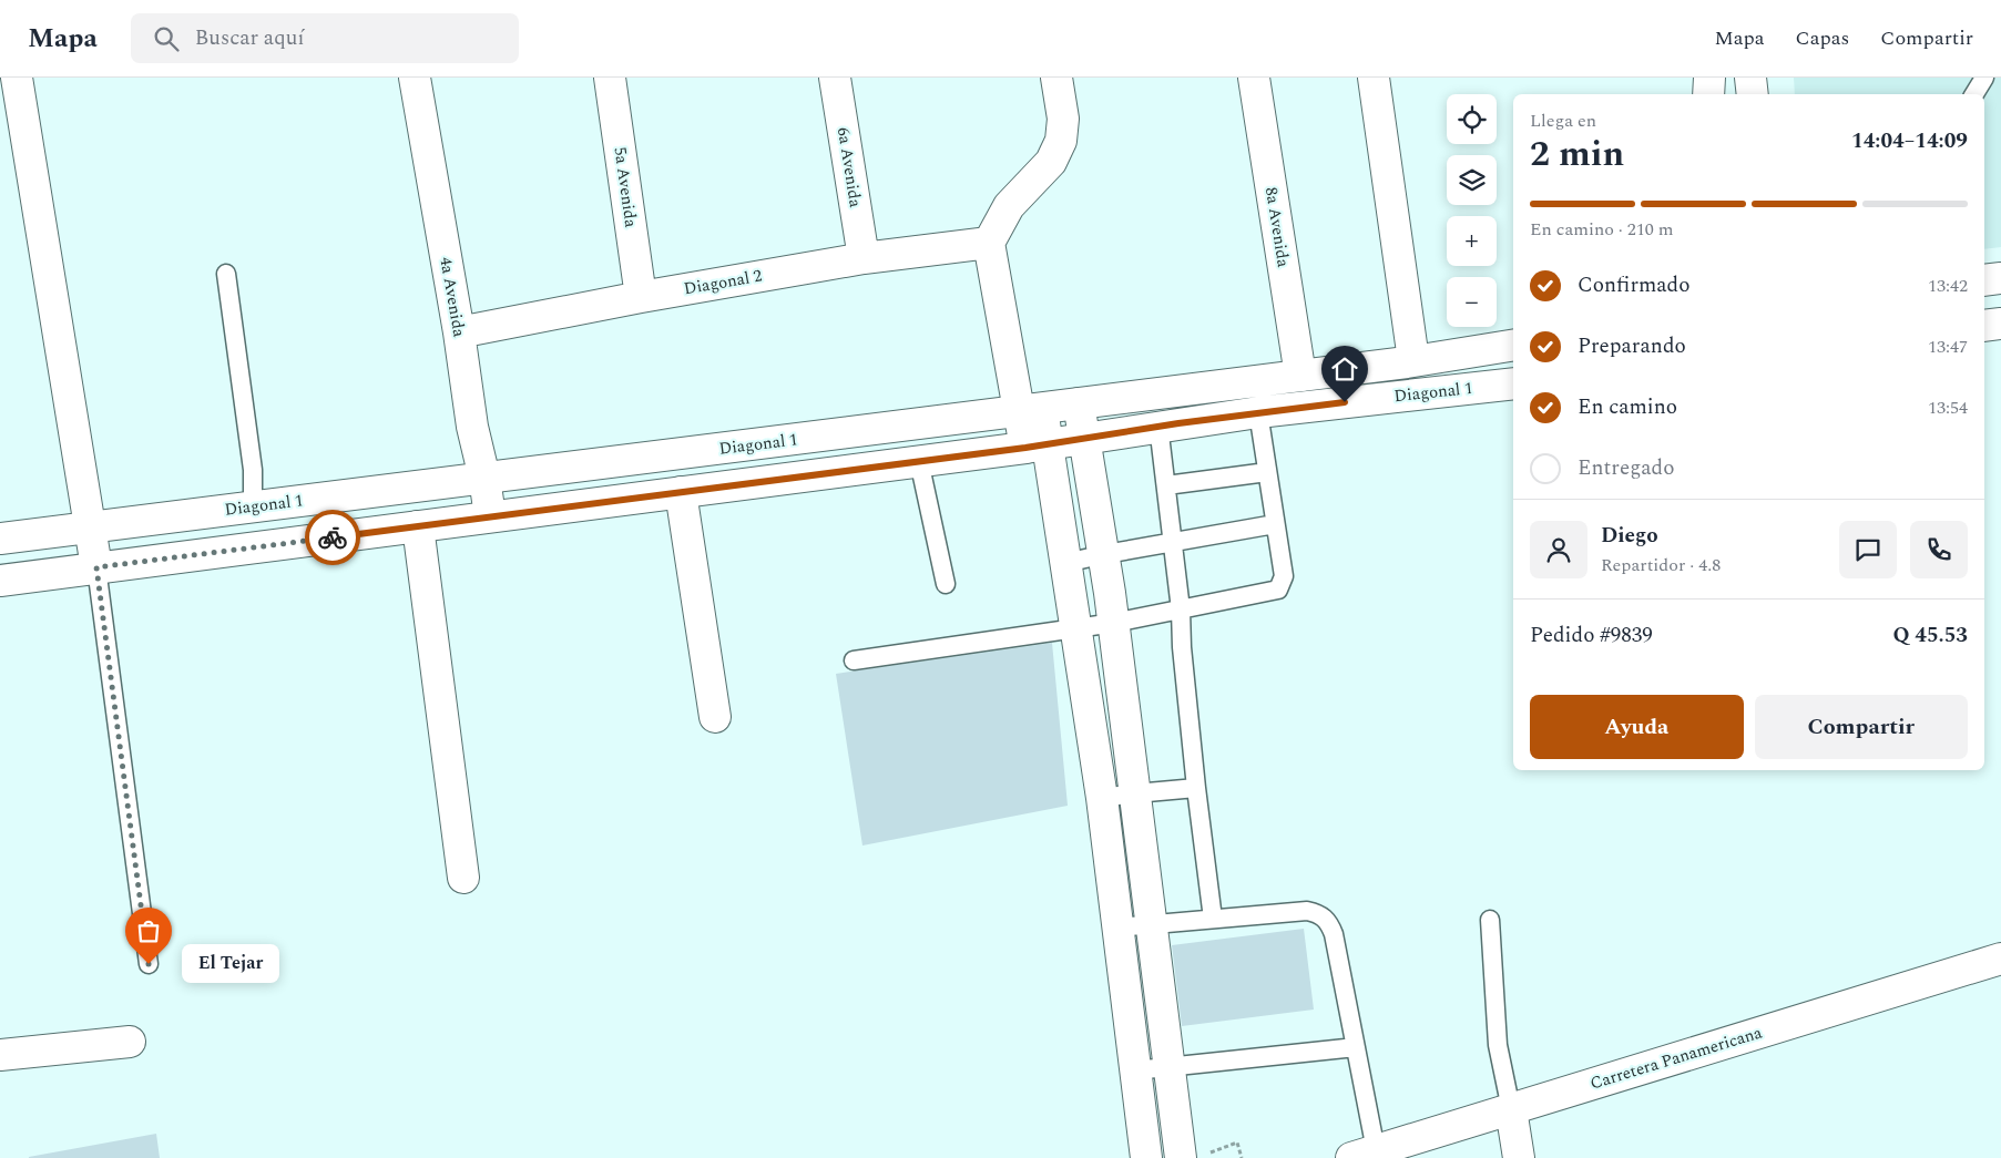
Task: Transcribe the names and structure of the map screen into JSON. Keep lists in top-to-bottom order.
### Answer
{
  "streets": {
    "street": [
      "6a Avenida",
      "5a Avenida",
      "8a Avenida",
      "Diagonal 2",
      "4a Avenida",
      "Diagonal 1",
      "Carretera Panamericana"
    ]
  },
  "crossings": [
    ["6a Avenida", "Diagonal 2"],
    ["5a Avenida", "Diagonal 2"],
    ["8a Avenida", "Diagonal 1"],
    ["Diagonal 2", "4a Avenida"],
    ["4a Avenida", "Diagonal 1"]
  ],
  "places": ["El Tejar"],
  "page": {
    "header": "Mapa",
    "search": "Buscar aquí",
    "nav": ["Mapa", "Capas", "Compartir"],
    "map_buttons": ["+", "−"],
    "heading": ["2 min", "Llega en", "14:04–14:09"],
    "panel": [
      "Diego",
      "Repartidor · 4.8",
      "Pedido #9839",
      "Q 45.53"
    ],
    "bar": "En camino · 210 m",
    "list": [
      ["Confirmado", "13:42"],
      ["Preparando", "13:47"],
      ["En camino", "13:54"],
      "Entregado"
    ],
    "buttons": ["Ayuda", "Compartir"],
    "bubble": "El Tejar"
  }
}
